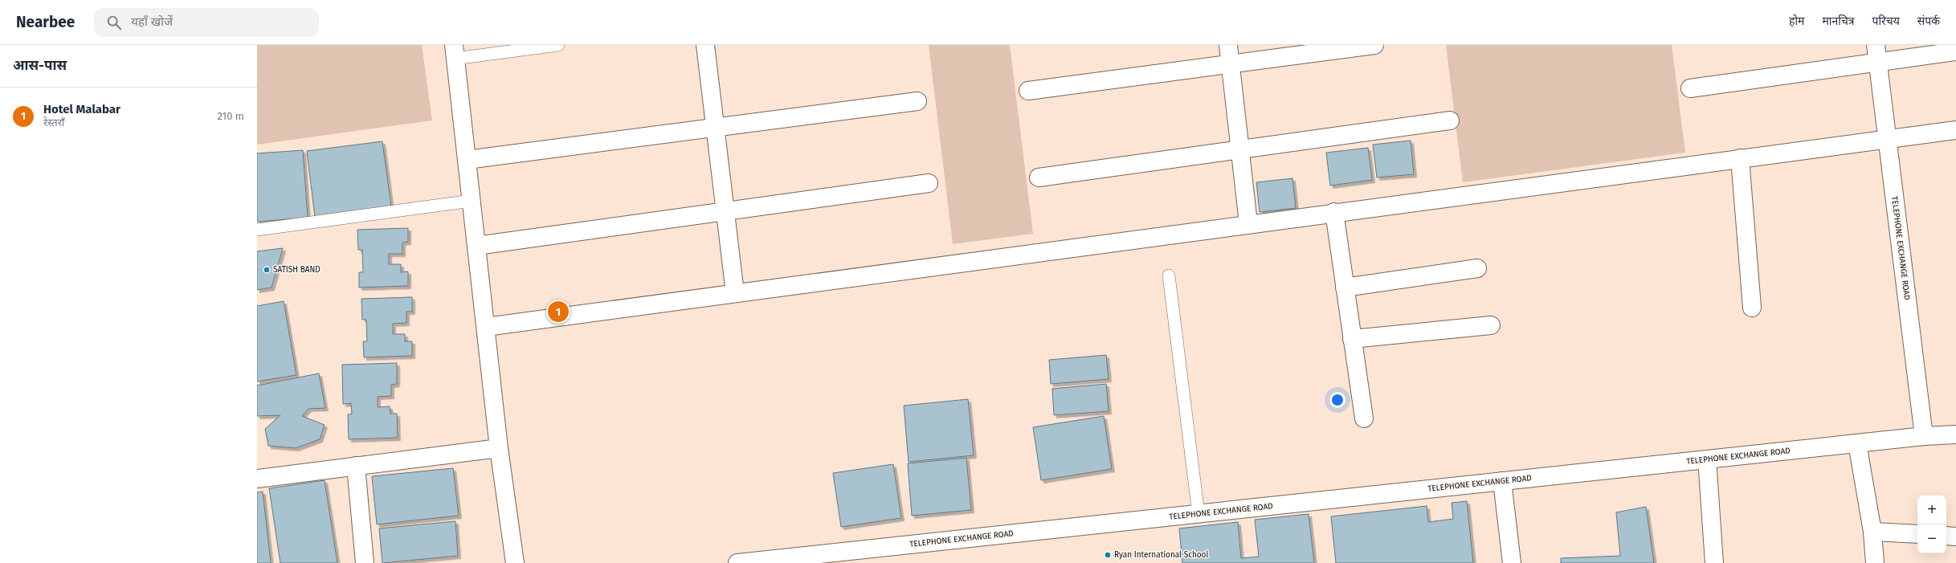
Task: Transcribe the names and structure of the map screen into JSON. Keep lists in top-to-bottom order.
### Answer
{
  "streets": {
    "street": ["TELEPHONE EXCHANGE ROAD"]
  },
  "places": ["SATISH BAND", "Ryan International School"],
  "page": {
    "header": "Nearbee",
    "search": "यहाँ खोजें",
    "nav": [
      "होम",
      "मानचित्र",
      "परिचय",
      "संपर्क"
    ],
    "heading": "आस-पास",
    "list": [
      {
        "mark": "1",
        "name": "Hotel Malabar",
        "note": "रेस्तराँ",
        "value": "210 m"
      }
    ],
    "pins": "1",
    "map_buttons": ["+", "−"]
  }
}
